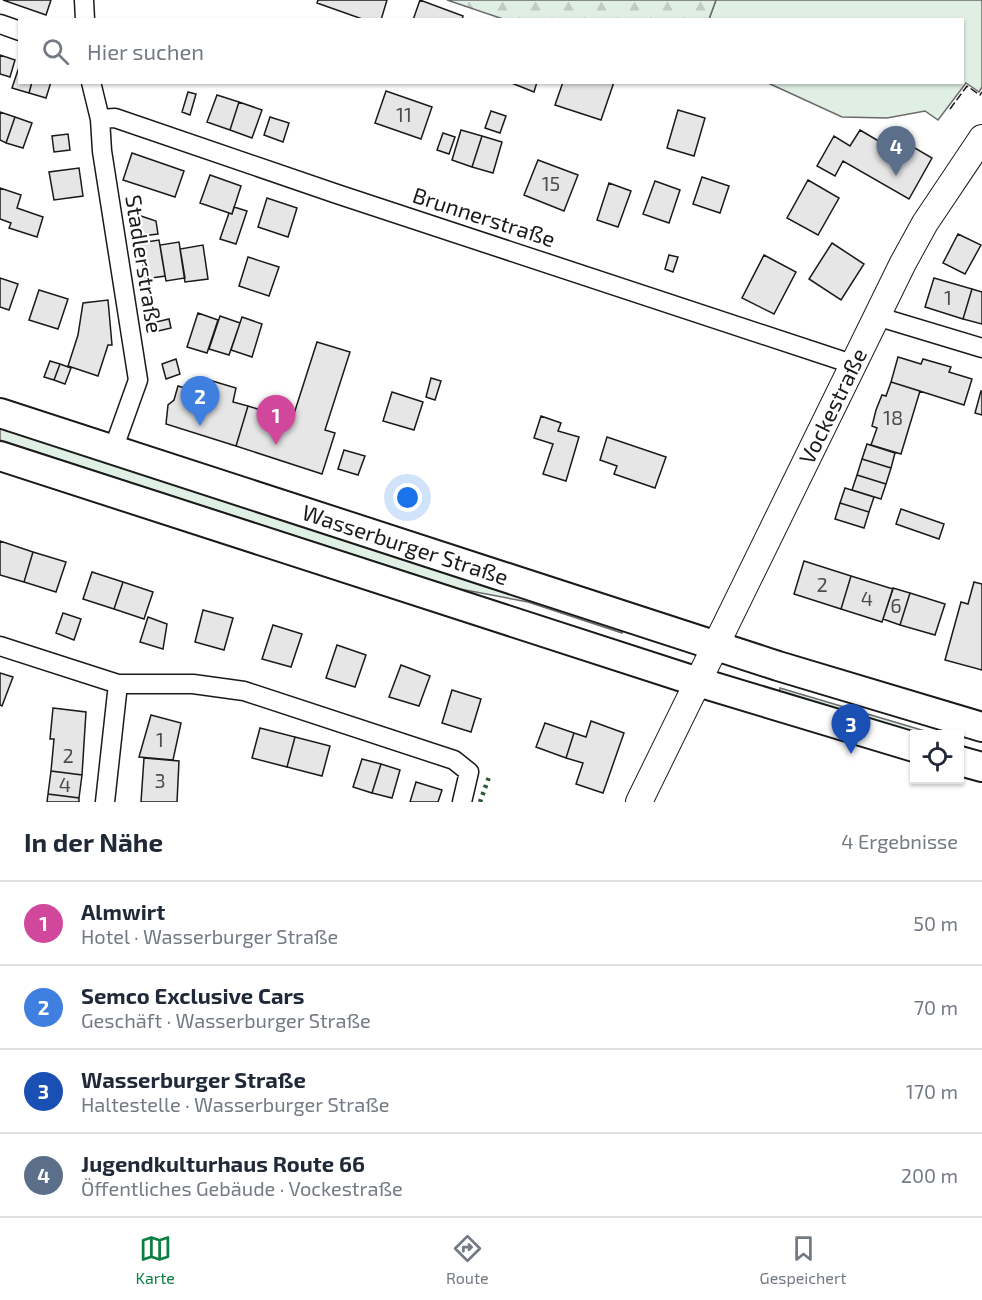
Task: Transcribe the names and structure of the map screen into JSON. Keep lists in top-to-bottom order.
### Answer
{
  "streets": {
    "main road": ["Vockestraße", "Wasserburger Straße"],
    "street": ["Brunnerstraße", "Stadlerstraße"]
  },
  "crossings": [
    ["Brunnerstraße", "Stadlerstraße"],
    ["Brunnerstraße", "Vockestraße"],
    ["Stadlerstraße", "Wasserburger Straße"],
    ["Vockestraße", "Wasserburger Straße"]
  ],
  "house_numbers": [
    "11",
    "15",
    "1",
    "18",
    "2",
    "4",
    "6",
    "1",
    "2",
    "3",
    "4"
  ],
  "page": {
    "search": "Hier suchen",
    "pins": [
      "4",
      "2",
      "1",
      "3"
    ],
    "heading": ["In der Nähe", "4 Ergebnisse"],
    "list": [
      {
        "mark": "1",
        "name": "Almwirt",
        "note": "Hotel · Wasserburger Straße",
        "value": "50 m"
      },
      {
        "mark": "2",
        "name": "Semco Exclusive Cars",
        "note": "Geschäft · Wasserburger Straße",
        "value": "70 m"
      },
      {
        "mark": "3",
        "name": "Wasserburger Straße",
        "note": "Haltestelle · Wasserburger Straße",
        "value": "170 m"
      },
      {
        "mark": "4",
        "name": "Jugendkulturhaus Route 66",
        "note": "Öffentliches Gebäude · Vockestraße",
        "value": "200 m"
      }
    ],
    "nav": ["Karte", "Route", "Gespeichert"]
  }
}
